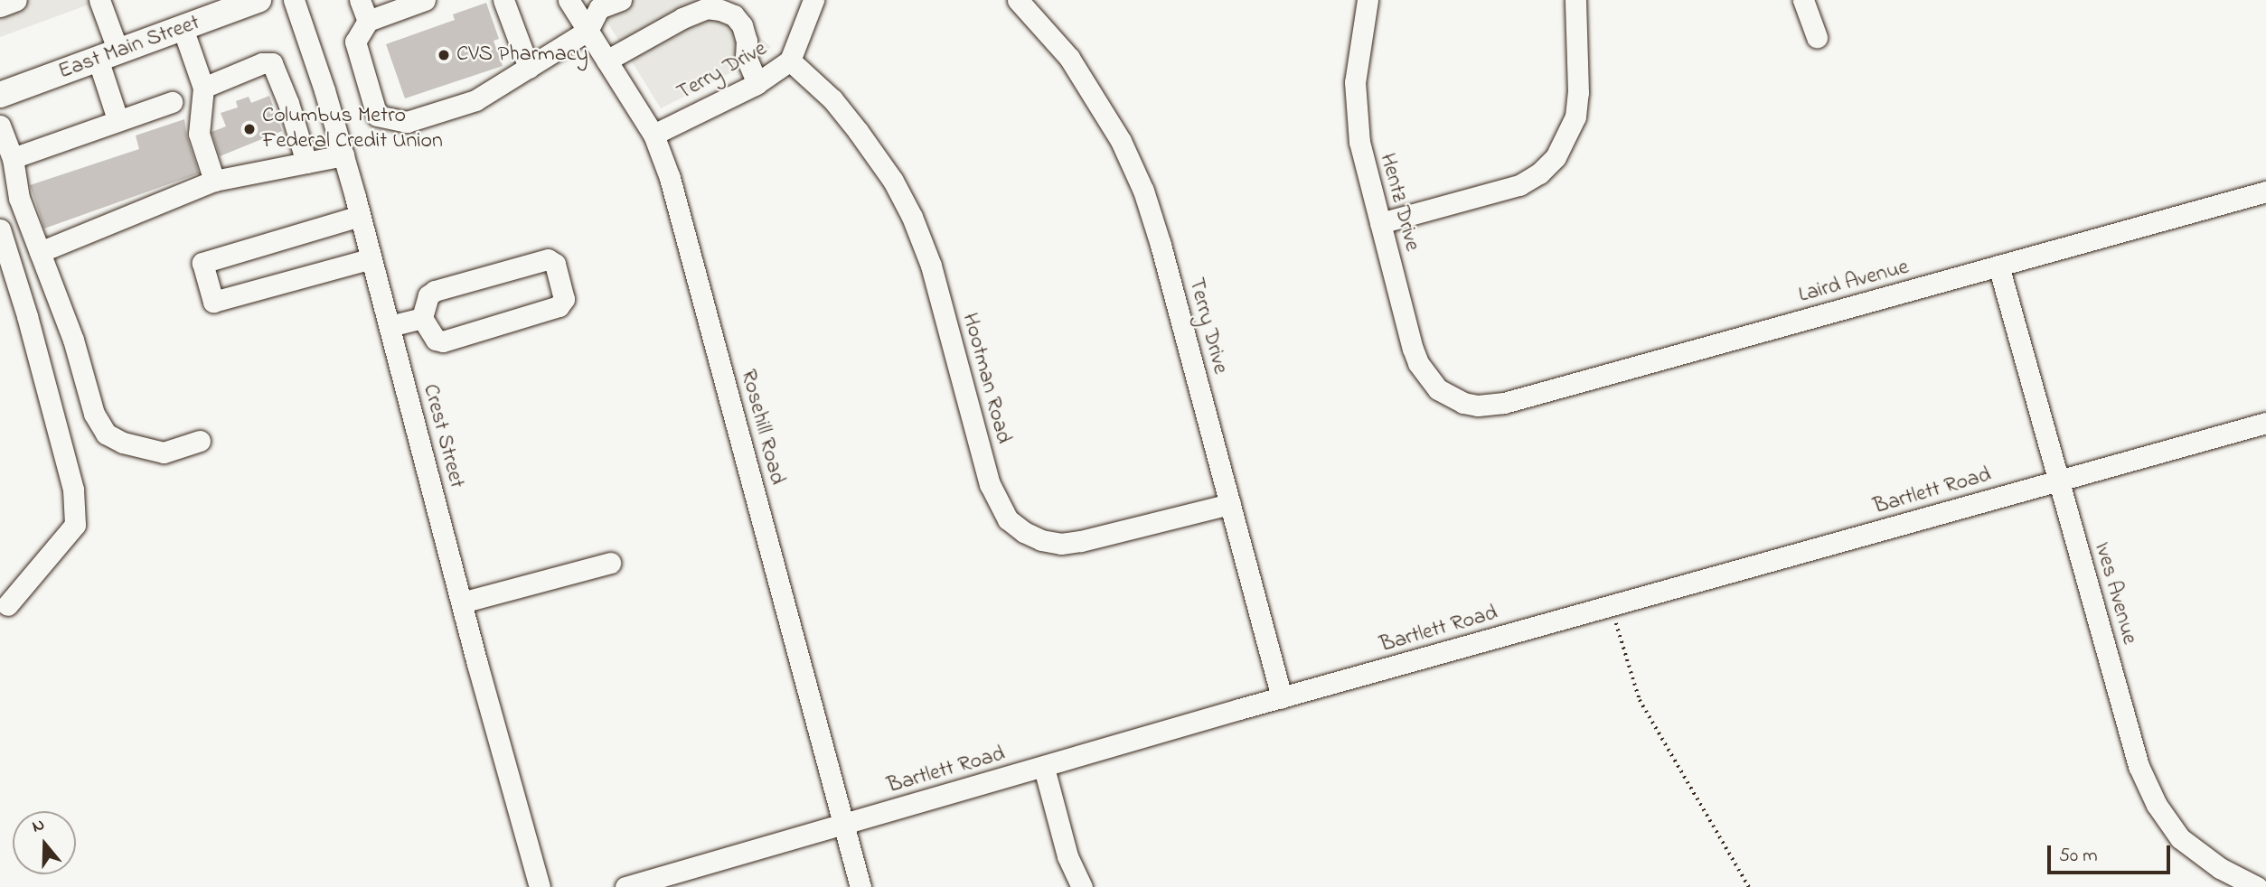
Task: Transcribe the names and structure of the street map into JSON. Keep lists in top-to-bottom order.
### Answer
{
  "streets": {
    "main road": ["East Main Street"],
    "street": [
      "Terry Drive",
      "Hentz Drive",
      "Laird Avenue",
      "Hootman Road",
      "Rosehill Road",
      "Crest Street",
      "Bartlett Road",
      "Ives Avenue"
    ]
  },
  "crossings": [
    ["Terry Drive", "Hootman Road"],
    ["Terry Drive", "Rosehill Road"],
    ["Terry Drive", "Bartlett Road"],
    ["Hentz Drive", "Laird Avenue"],
    ["Laird Avenue", "Ives Avenue"],
    ["Rosehill Road", "Bartlett Road"],
    ["Bartlett Road", "Ives Avenue"]
  ],
  "places": ["CVS Pharmacy", "Columbus Metro Federal Credit Union"],
  "scale_bar": "50 m",
  "north": "top"
}
